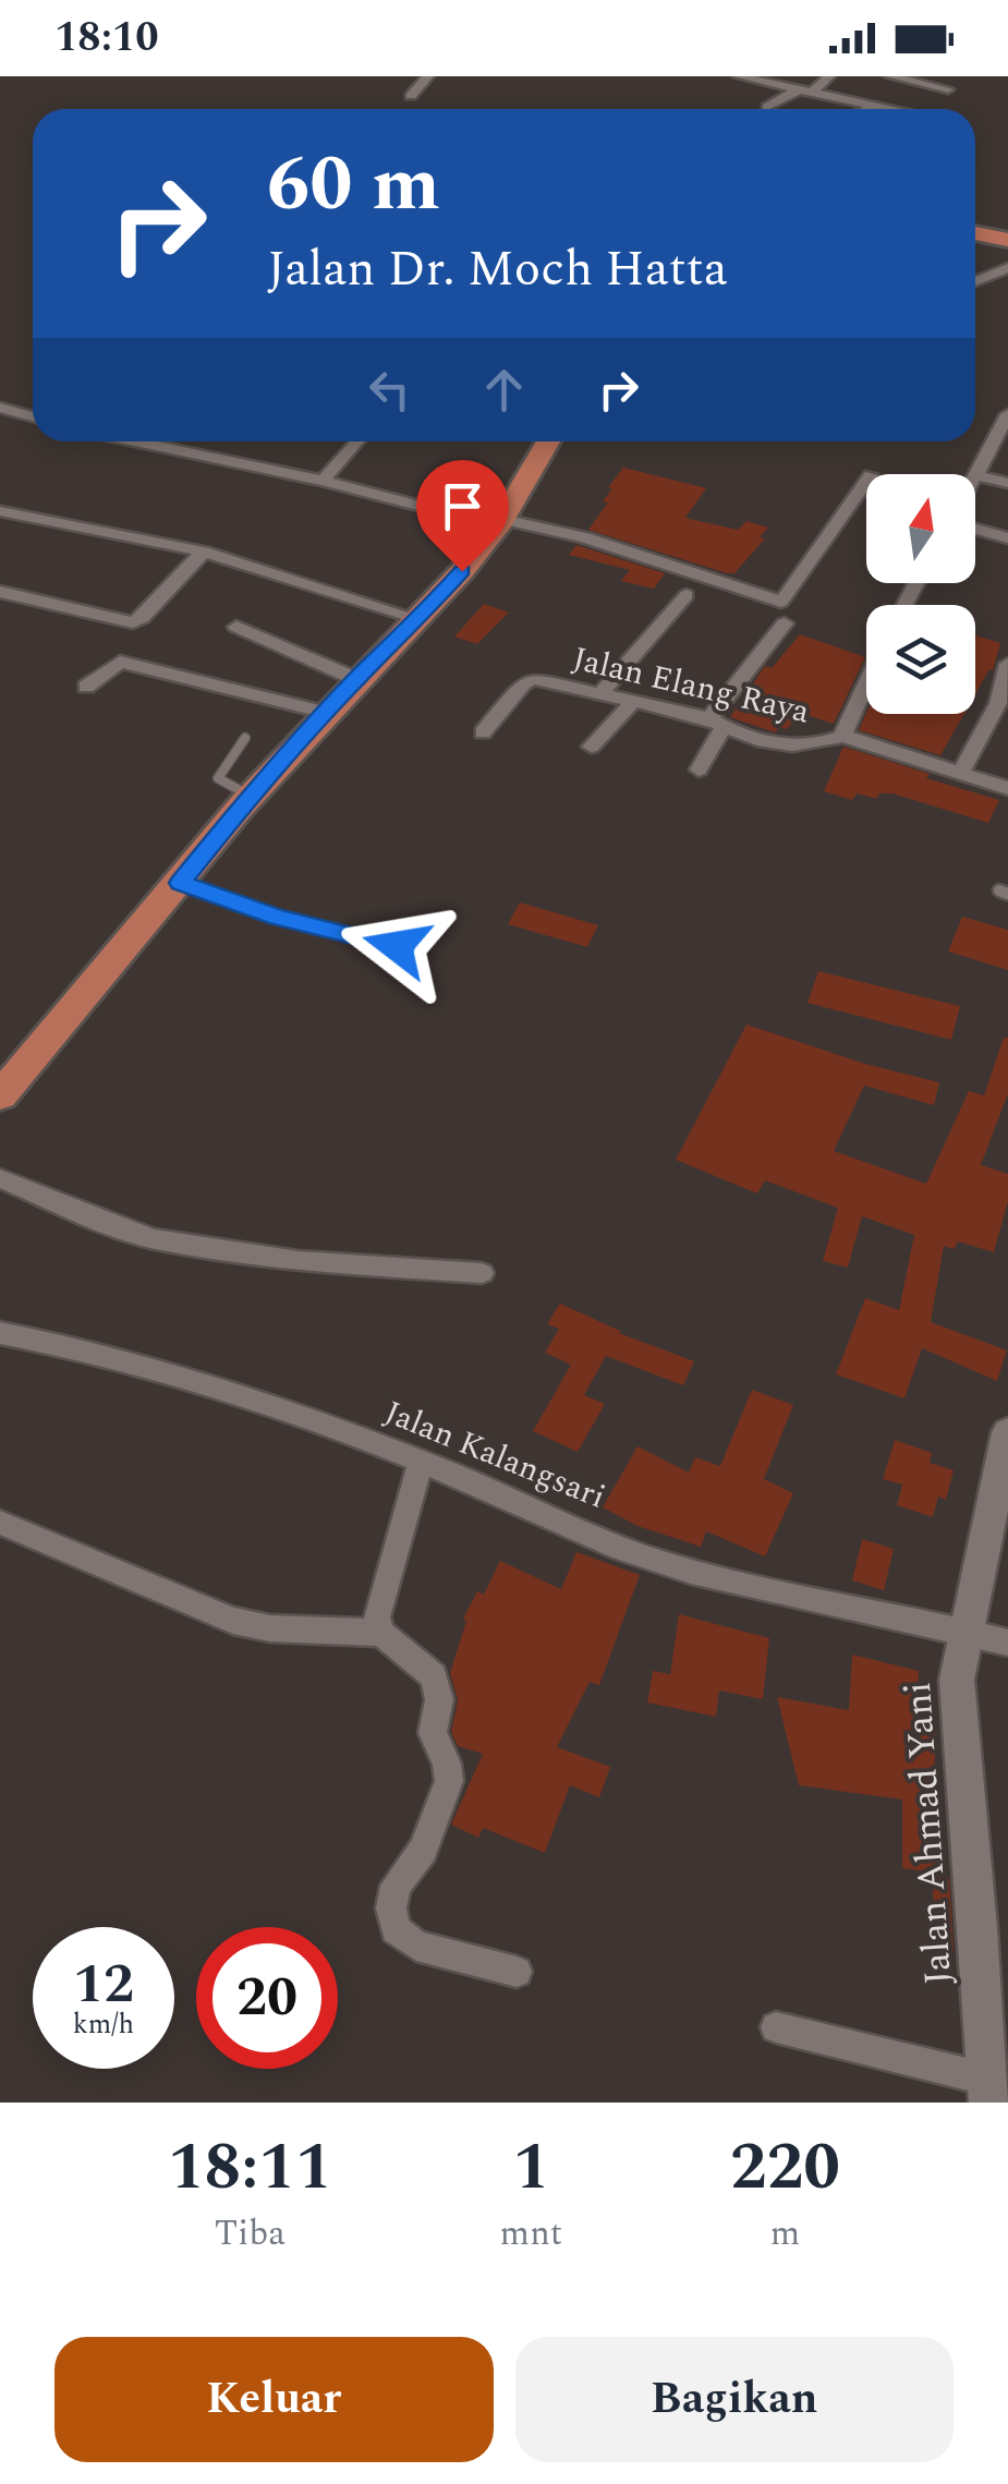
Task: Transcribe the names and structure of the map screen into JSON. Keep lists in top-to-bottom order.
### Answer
{
  "streets": {
    "street": ["Jalan Elang Raya", "Jalan Kalangsari", "Jalan Ahmad Yani"]
  },
  "crossings": [
    ["Jalan Kalangsari", "Jalan Ahmad Yani"]
  ],
  "north": "top",
  "page": {
    "status": "18:10",
    "turn": ["60 m", "Jalan Dr. Moch Hatta"],
    "speed": "12 km/h",
    "limit": "20",
    "eta": [
      "18:11",
      "Tiba",
      "1",
      "mnt",
      "220",
      "m"
    ],
    "buttons": ["Keluar", "Bagikan"]
  }
}
